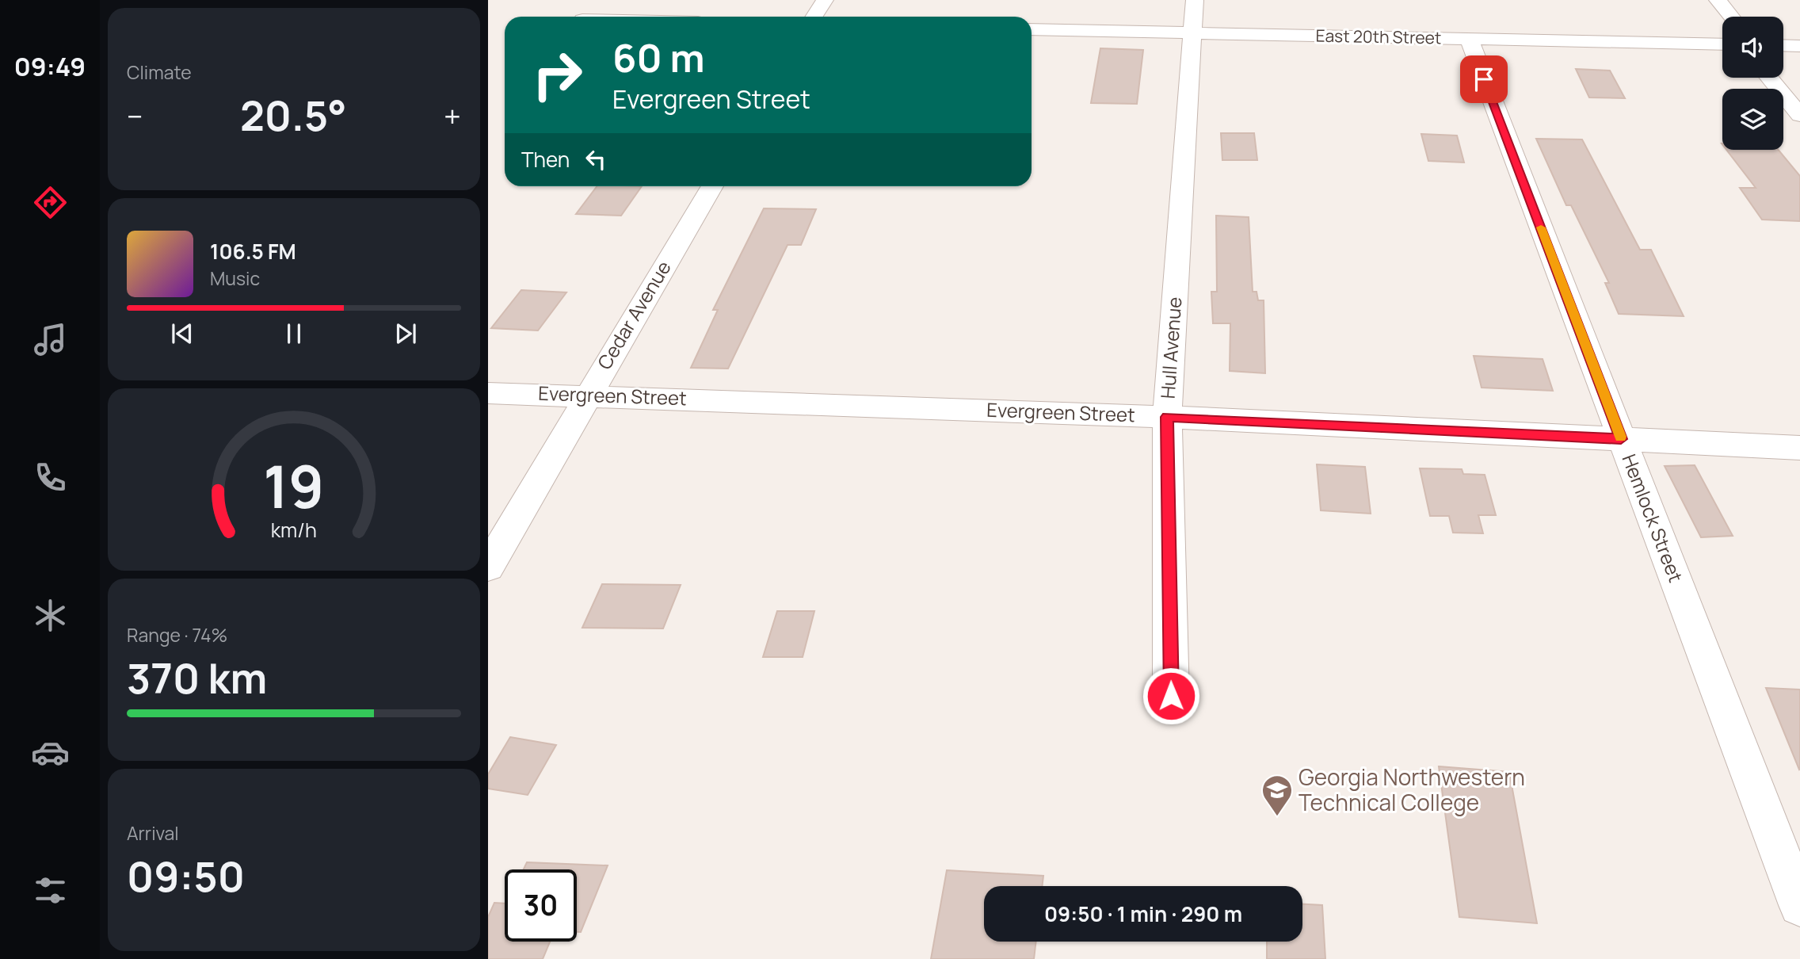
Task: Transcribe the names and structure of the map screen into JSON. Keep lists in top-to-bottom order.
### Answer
{
  "streets": {
    "street": [
      "East 20th Street",
      "Cedar Avenue",
      "Hull Avenue",
      "Evergreen Street",
      "Hemlock Street"
    ]
  },
  "crossings": [
    ["East 20th Street", "Hull Avenue"],
    ["East 20th Street", "Hemlock Street"],
    ["Cedar Avenue", "Evergreen Street"],
    ["Hull Avenue", "Evergreen Street"],
    ["Evergreen Street", "Hemlock Street"]
  ],
  "places": {
    "school or university": ["Georgia Northwestern Technical College"]
  },
  "page": {
    "tabs": "09:49",
    "tile": [
      "Climate",
      ["Range · 74%", "370 km"],
      ["Arrival", "09:50"]
    ],
    "turn": ["60 m", "Evergreen Street"],
    "heat": ["−", "20.5°", "+"],
    "then": "Then",
    "song": ["106.5 FM", "Music"],
    "limit": "30",
    "trip": "09:50 · 1 min · 290 m",
    "gauge": ["19", "km/h"]
  }
}
